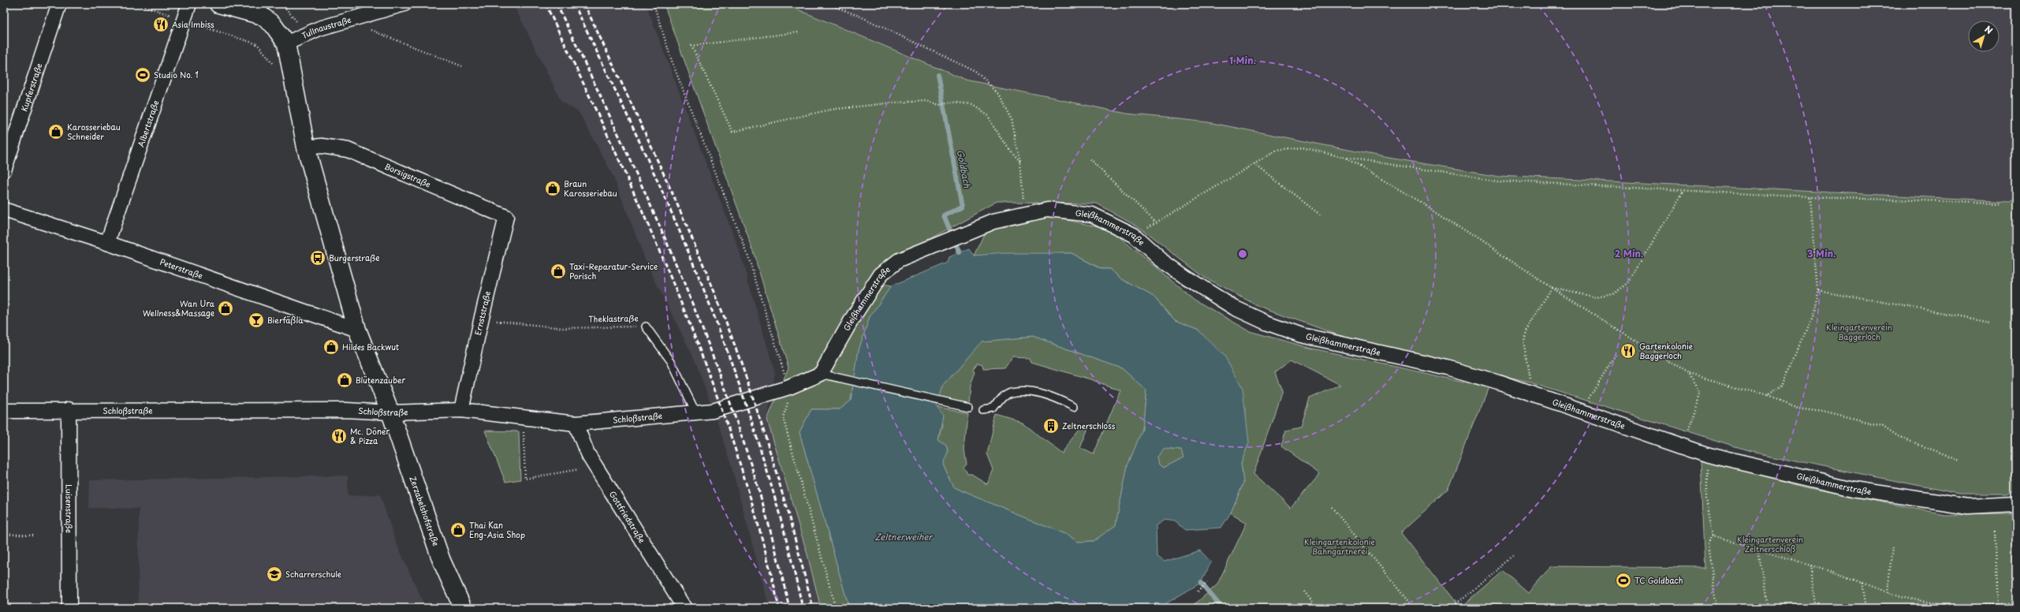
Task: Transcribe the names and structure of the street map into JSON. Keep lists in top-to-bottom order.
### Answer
{
  "streets": {
    "street": [
      "Tullnaustraße",
      "Kupferstraße",
      "Albertstraße",
      "Borsigstraße",
      "Gleißhammerstraße",
      "Peterstraße",
      "Ernststraße",
      "Schloßstraße",
      "Luisenstraße",
      "Zerzabelshofstraße",
      "Gottfriedstraße"
    ],
    "lane": ["Theklastraße"]
  },
  "crossings": [
    ["Albertstraße", "Peterstraße"],
    ["Borsigstraße", "Ernststraße"],
    ["Ernststraße", "Theklastraße"],
    ["Ernststraße", "Schloßstraße"],
    ["Theklastraße", "Schloßstraße"],
    ["Schloßstraße", "Luisenstraße"],
    ["Schloßstraße", "Zerzabelshofstraße"],
    ["Schloßstraße", "Gottfriedstraße"]
  ],
  "water": ["Goldbach", "Zeltnerweiher"],
  "parks": ["Kleingartenverein Baggerloch", "Kleingartenverein Zeltnerschloß", "Kleingartenkolonie Bahngärtnerei"],
  "places": {
    "restaurant": ["Asia Imbiss", "Gartenkolonie Baggerloch", "Mc. Döner & Pizza"],
    "sports": ["Studio No. 1", "TC Goldbach"],
    "shop": [
      "Karosseriebau Schneider",
      "Braun Karosseriebau",
      "Taxi-Reparatur-Service Porisch",
      "Wan Ura Wellness&Massage",
      "Hildes Backwut",
      "Blütenzauber",
      "Thai Kan Eng-Asia Shop"
    ],
    "bus stop": ["Burgerstraße"],
    "bar": ["Bierfäßla"],
    "building": ["Zeltnerschloss"],
    "school or university": ["Scharrerschule"]
  },
  "north": "top right",
  "rings": ["1 Min.", "2 Min.", "3 Min."]
}
